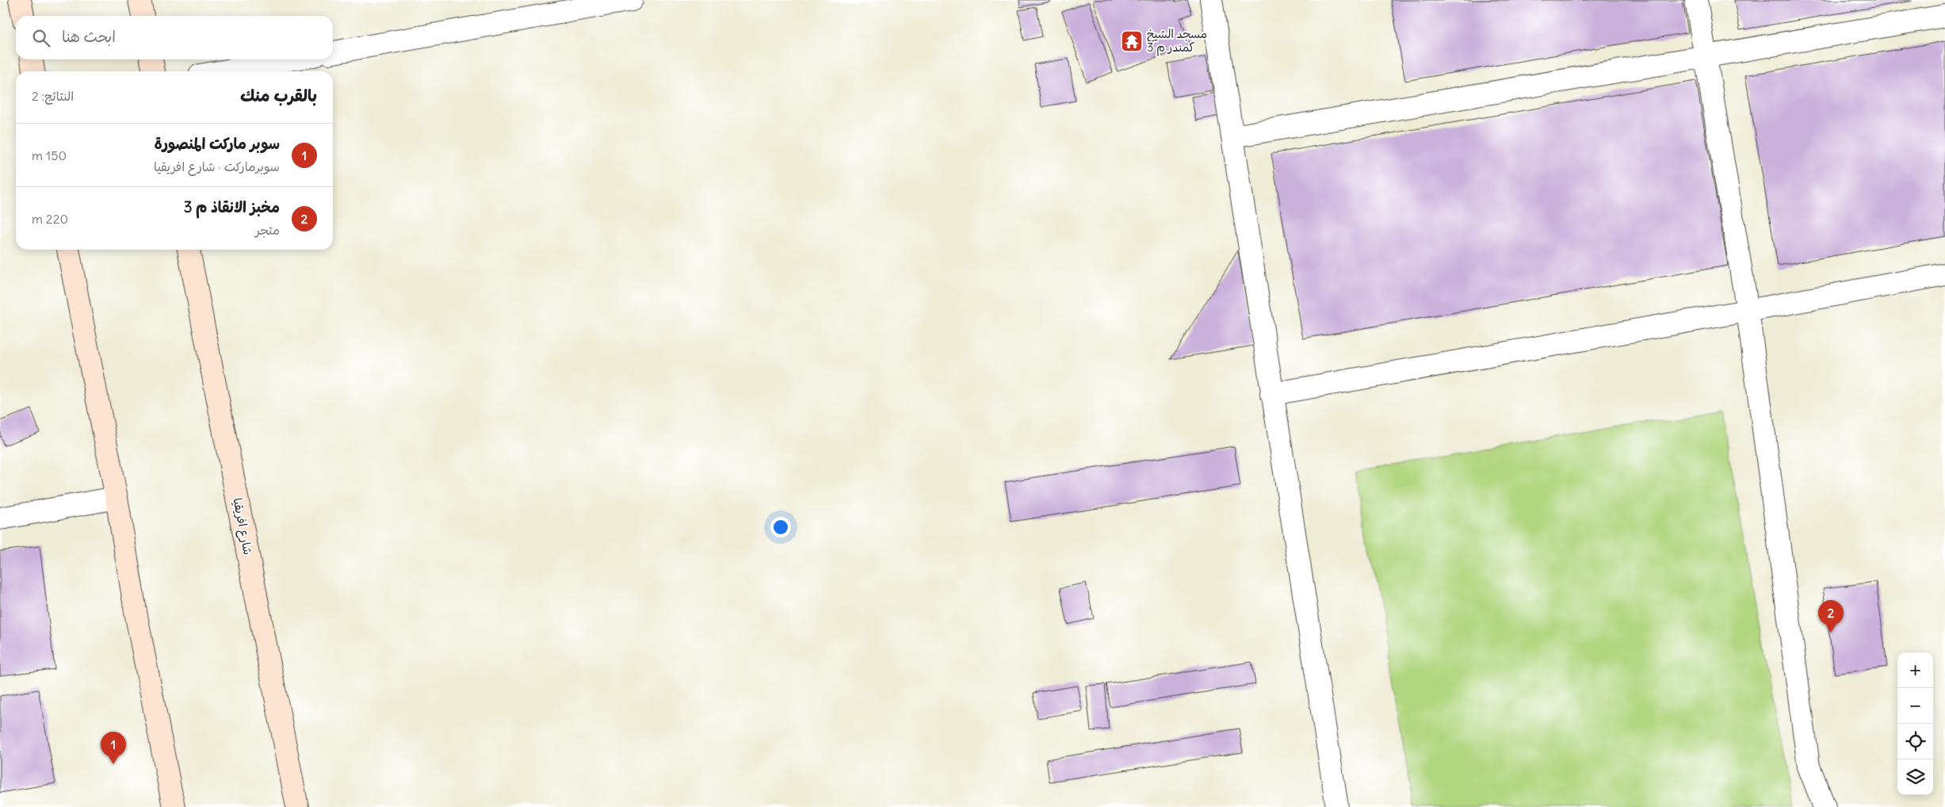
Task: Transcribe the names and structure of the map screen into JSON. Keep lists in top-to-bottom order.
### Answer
{
  "streets": {
    "street": ["شارع افريقيا"]
  },
  "places": {
    "temple": ["مسجد الشيخ كمندر م 3"]
  },
  "page": {
    "search": "ابحث هنا",
    "heading": ["بالقرب منك", "النتائج: 2"],
    "list": [
      {
        "mark": "1",
        "name": "سوبر ماركت المنصورة",
        "note": "سوبرماركت · شارع افريقيا",
        "value": "150 m"
      },
      {
        "mark": "2",
        "name": "مخبز الانقاذ م 3",
        "note": "متجر",
        "value": "220 m"
      }
    ],
    "pins": ["2", "1"],
    "map_buttons": ["+", "−"]
  }
}
